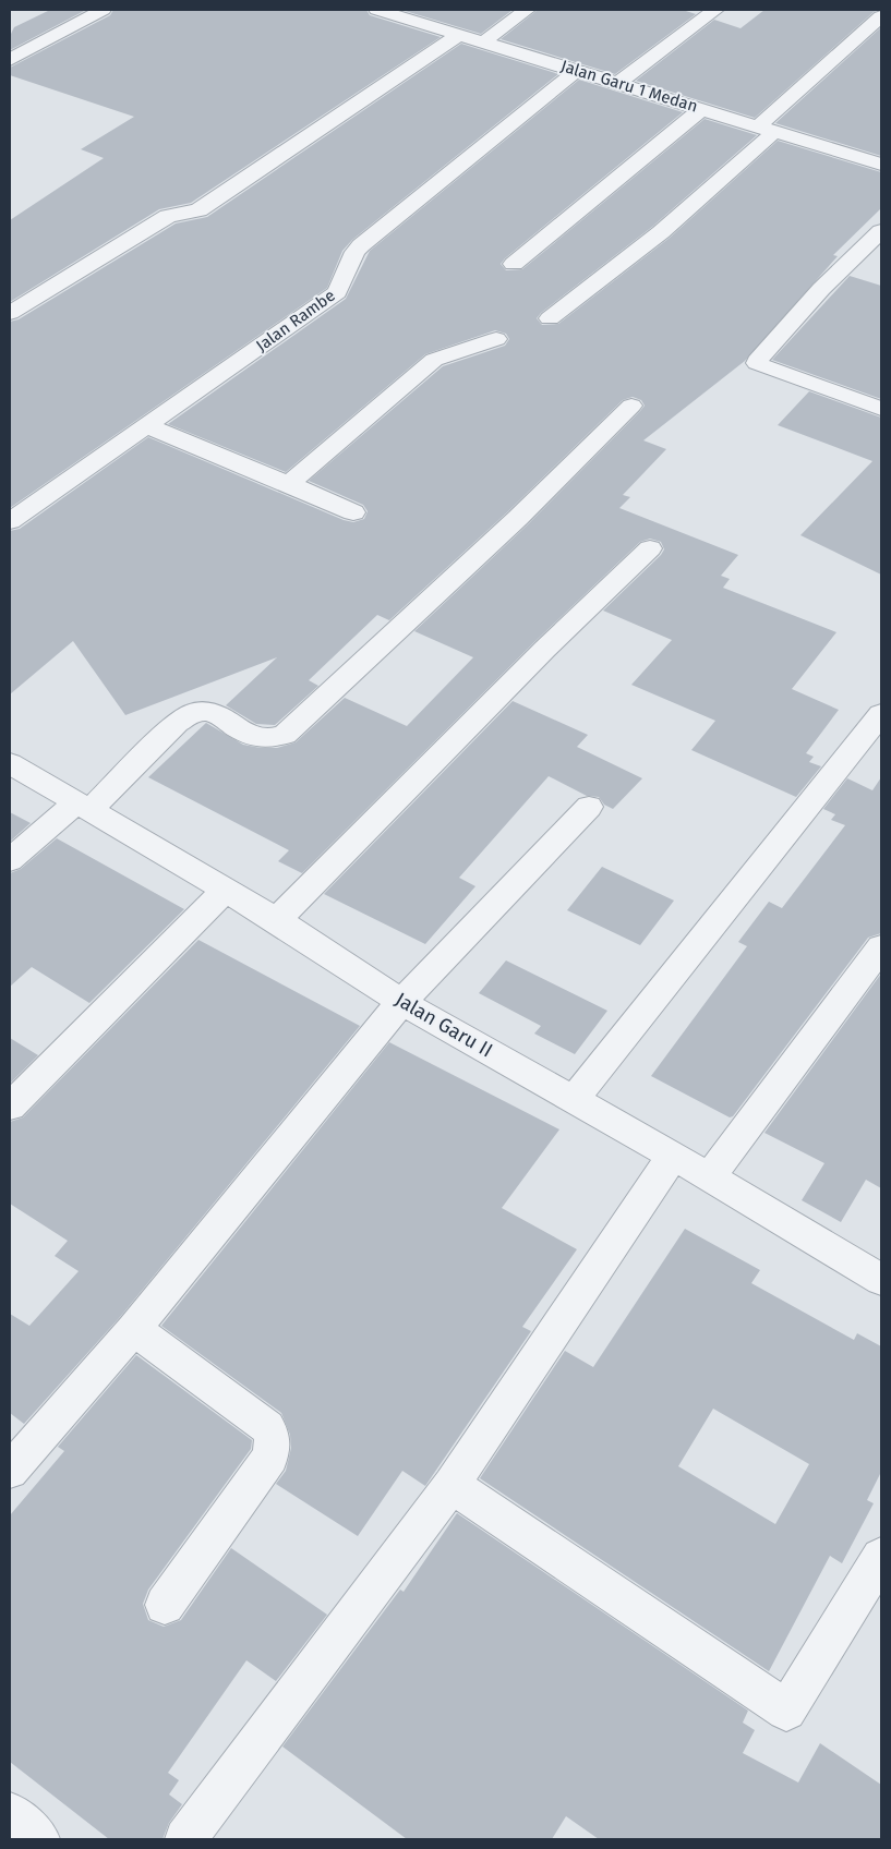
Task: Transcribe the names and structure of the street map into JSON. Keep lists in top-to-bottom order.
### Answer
{
  "streets": {
    "street": ["Jalan Garu 1 Medan", "Jalan Rambe", "Jalan Garu II"]
  },
  "crossings": [
    ["Jalan Garu 1 Medan", "Jalan Rambe"]
  ]
}
